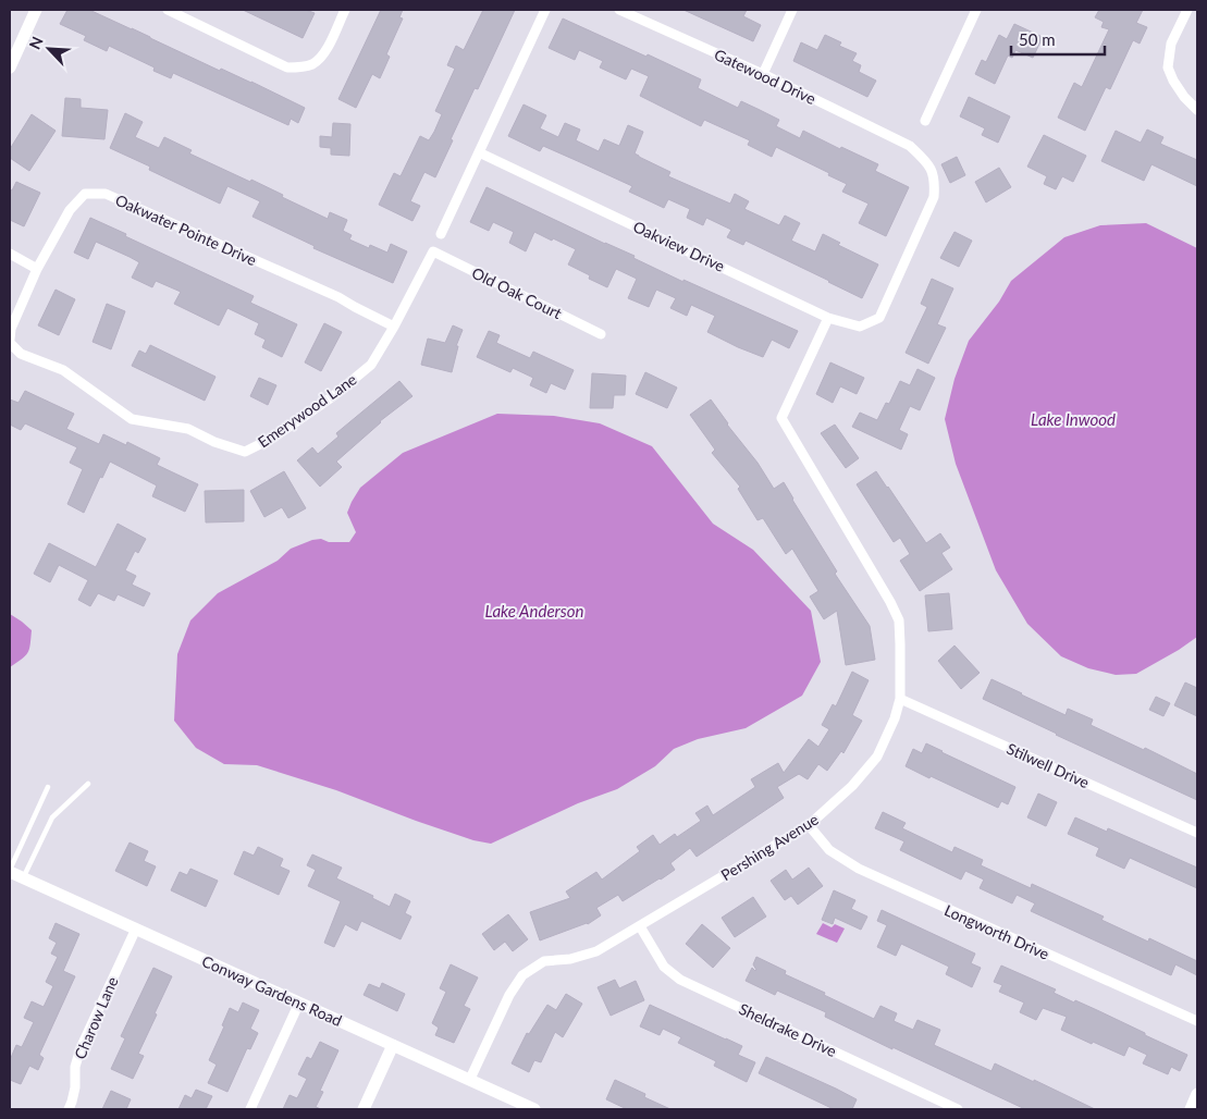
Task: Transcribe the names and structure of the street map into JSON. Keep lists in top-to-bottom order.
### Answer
{
  "streets": {
    "street": [
      "Gatewood Drive",
      "Oakwater Pointe Drive",
      "Oakview Drive",
      "Old Oak Court",
      "Emerywood Lane",
      "Stilwell Drive",
      "Pershing Avenue",
      "Longworth Drive",
      "Conway Gardens Road",
      "Charow Lane",
      "Sheldrake Drive"
    ]
  },
  "crossings": [
    ["Gatewood Drive", "Oakview Drive"],
    ["Oakwater Pointe Drive", "Emerywood Lane"],
    ["Oakview Drive", "Pershing Avenue"],
    ["Old Oak Court", "Emerywood Lane"],
    ["Stilwell Drive", "Pershing Avenue"],
    ["Pershing Avenue", "Longworth Drive"],
    ["Pershing Avenue", "Conway Gardens Road"],
    ["Pershing Avenue", "Sheldrake Drive"],
    ["Conway Gardens Road", "Charow Lane"]
  ],
  "water": ["Lake Inwood", "Lake Anderson"],
  "scale_bar": "50 m",
  "north": "top left"
}
